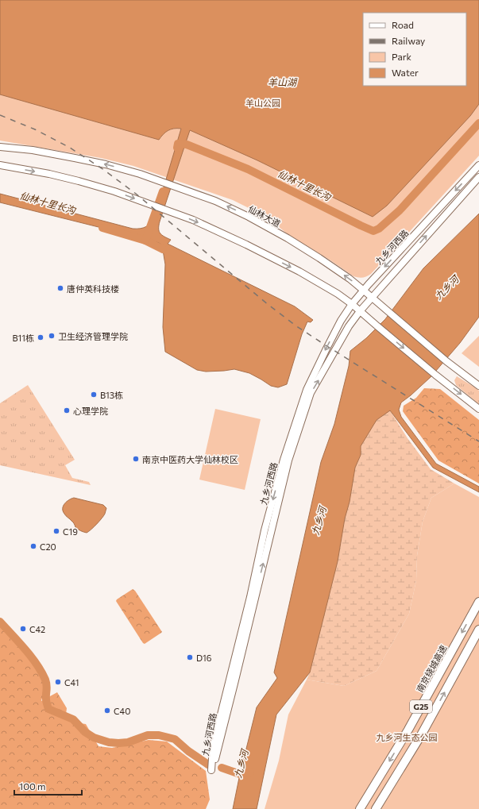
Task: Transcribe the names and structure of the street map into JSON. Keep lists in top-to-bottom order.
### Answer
{
  "streets": {
    "highway": ["南京绕城高速", "G25"],
    "main road": ["仙林大道", "九乡河西路"]
  },
  "crossings": [
    ["仙林大道", "九乡河西路"]
  ],
  "water": ["羊山湖", "仙林十里长沟", "九乡河"],
  "parks": ["羊山公园", "九乡河生态公园"],
  "places": [
    "唐仲英科技楼",
    "卫生经济管理学院",
    "B11栋",
    "B13栋",
    "心理学院",
    "南京中医药大学仙林校区",
    "C19",
    "C20",
    "C42",
    "D16",
    "C41",
    "C40"
  ],
  "legend": [
    "Road",
    "Railway",
    "Park",
    "Water"
  ],
  "scale_bar": "100 m"
}
